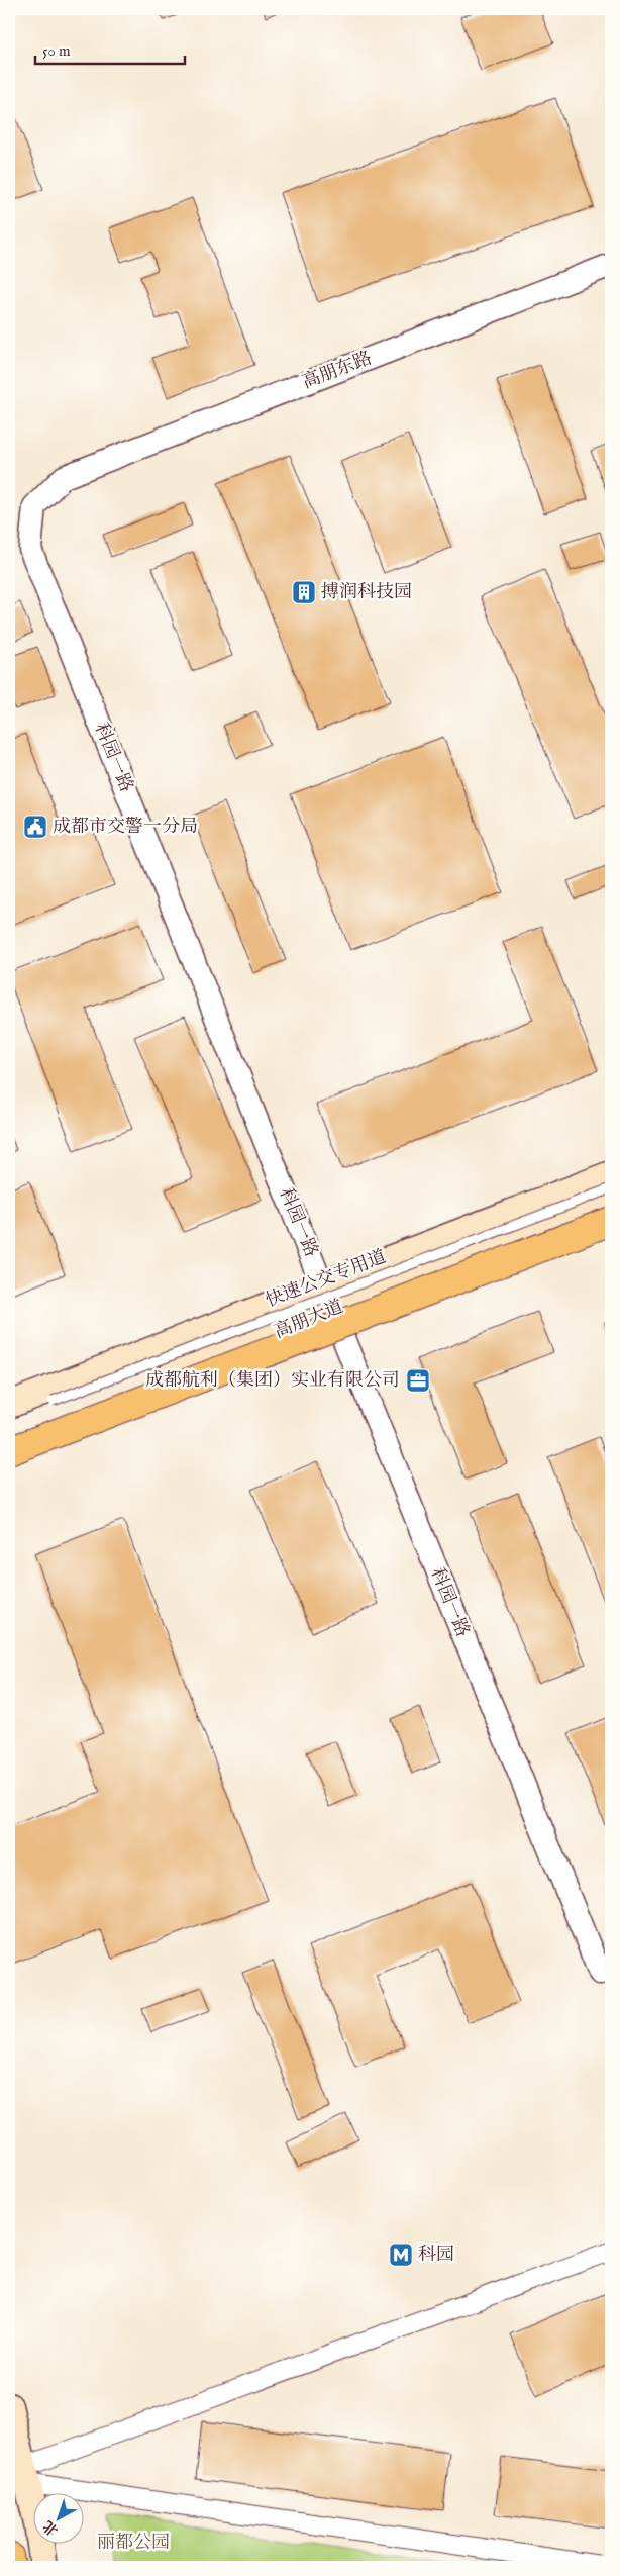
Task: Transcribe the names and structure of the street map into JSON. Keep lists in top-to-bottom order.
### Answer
{
  "streets": {
    "main road": ["高朋大道"],
    "street": ["高朋东路", "科园一路"],
    "lane": ["快速公交专用道"]
  },
  "crossings": [
    ["高朋东路", "科园一路"],
    ["科园一路", "高朋大道"]
  ],
  "parks": ["丽都公园"],
  "places": {
    "building": ["搏润科技园"],
    "public building": ["成都市交警一分局"],
    "office": ["成都航利（集团）实业有限公司"],
    "metro station": ["科园"]
  },
  "scale_bar": "50 m",
  "north": "bottom left"
}
